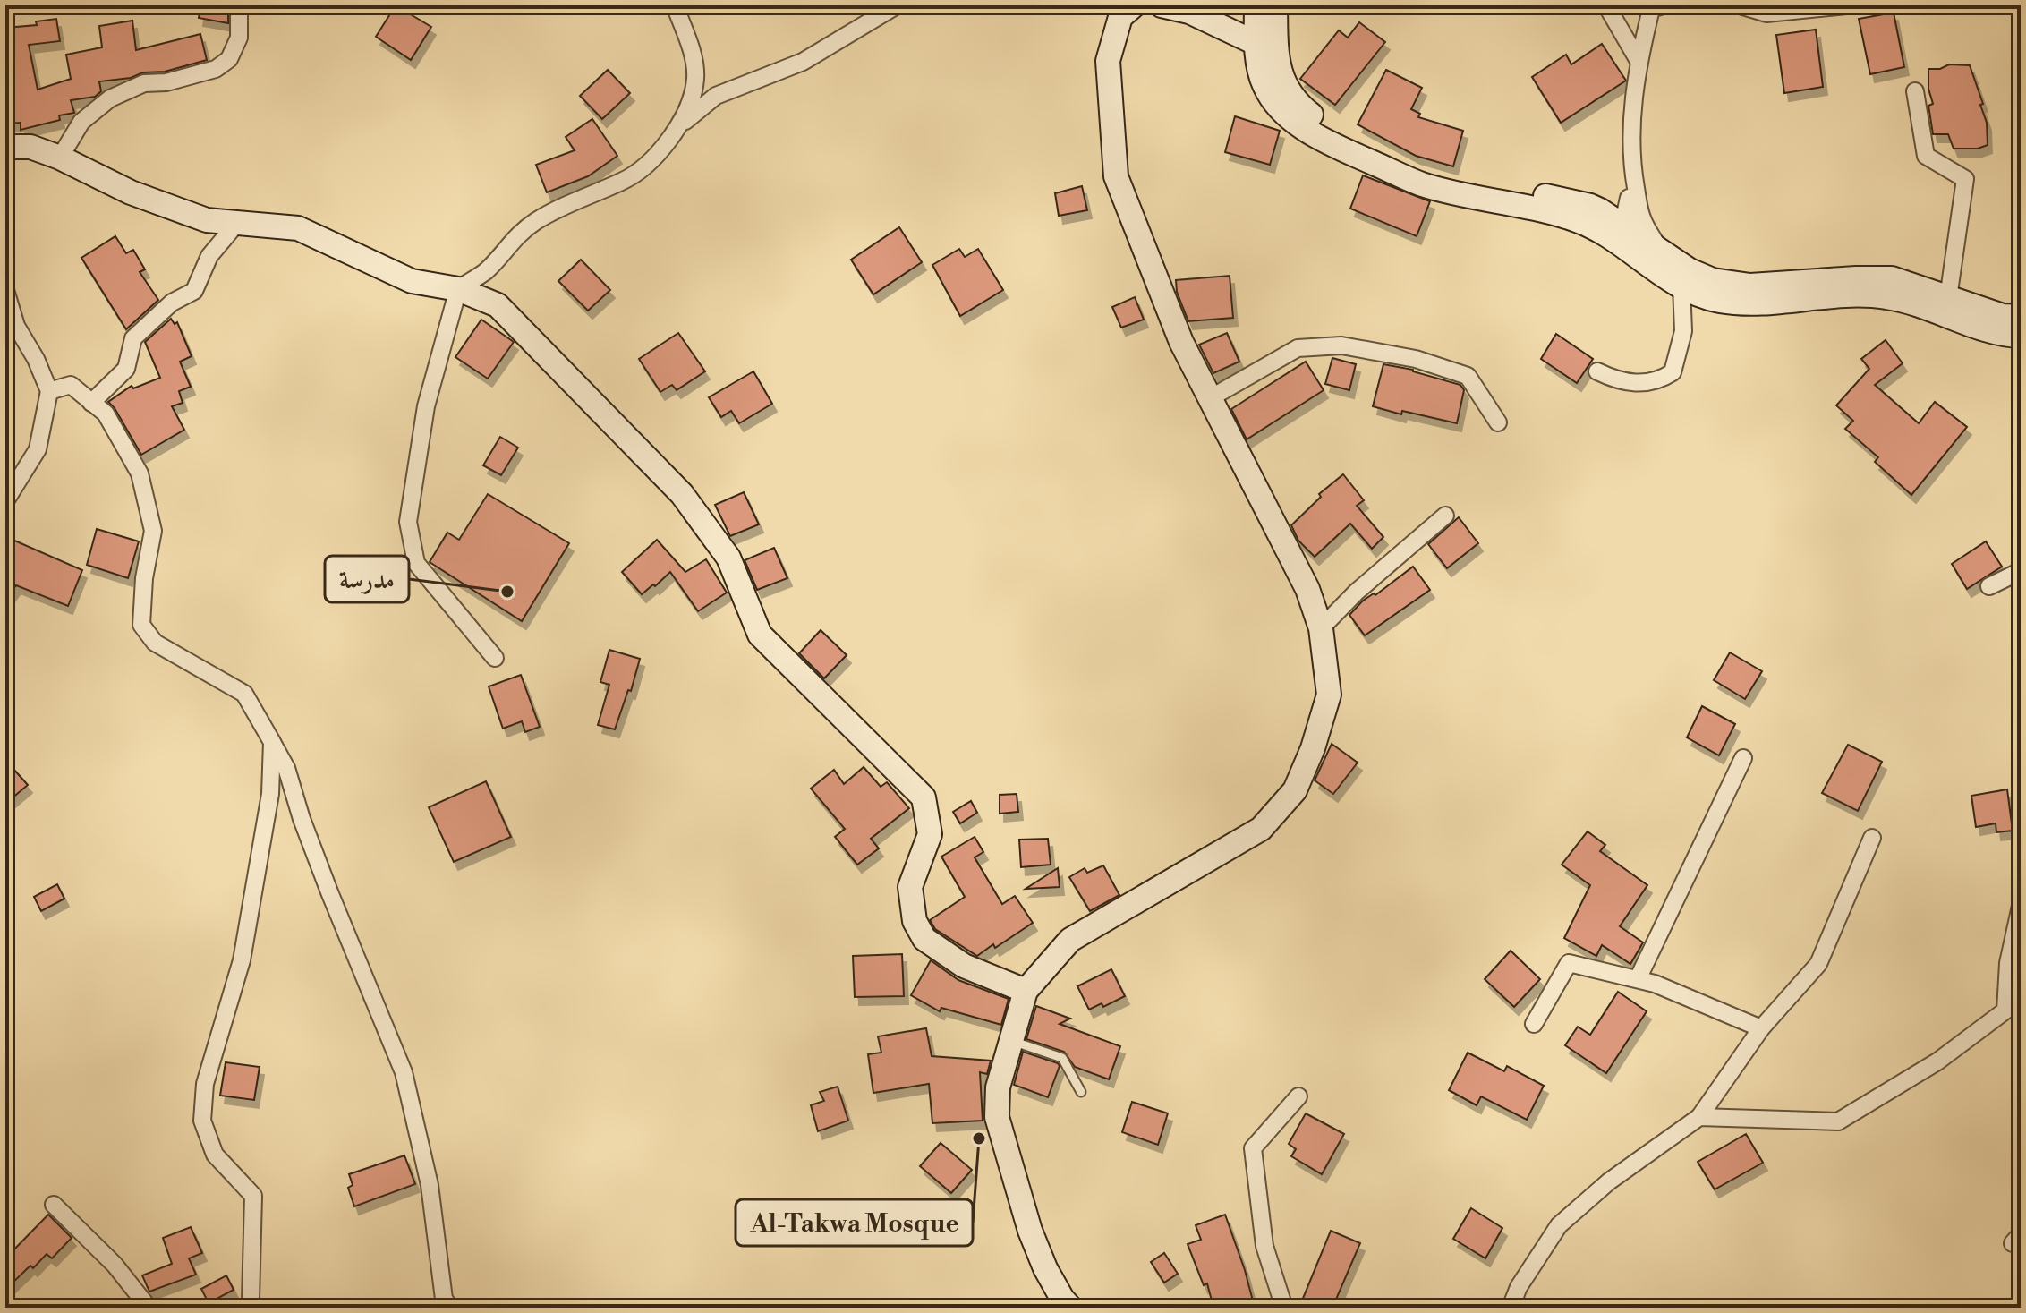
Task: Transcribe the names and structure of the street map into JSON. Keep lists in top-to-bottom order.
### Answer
{
  "places": ["مدرسة", "Al-Takwa Mosque"]
}
